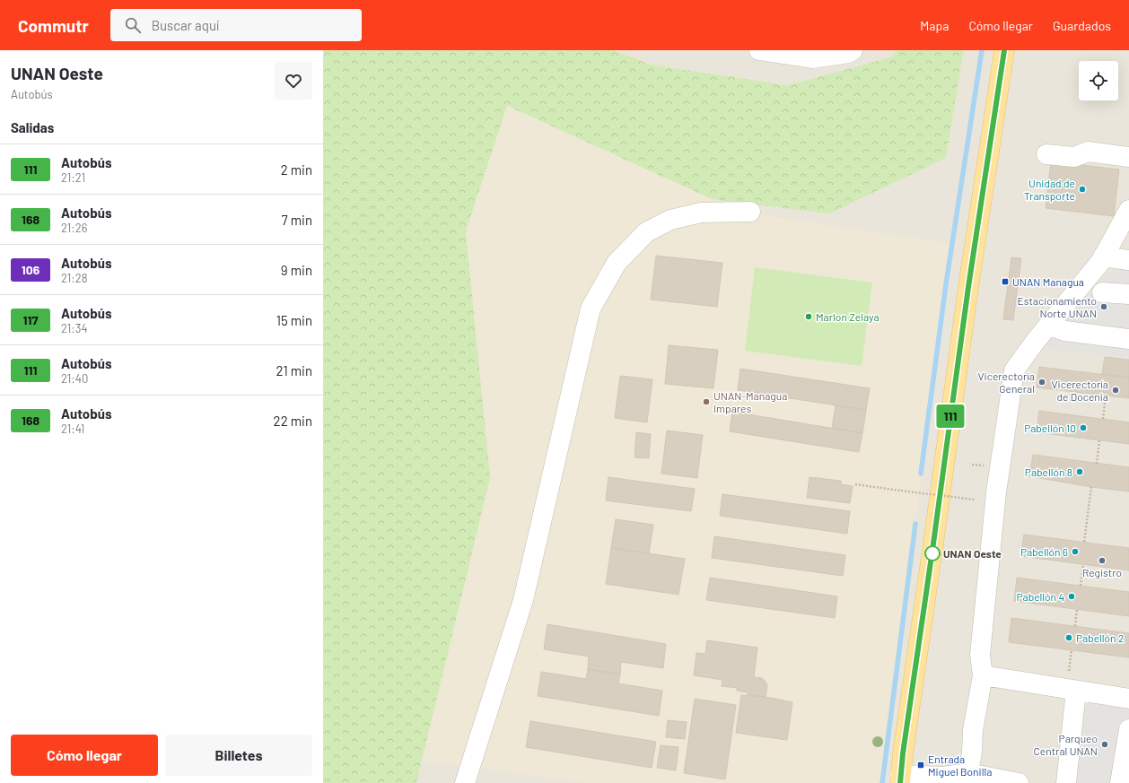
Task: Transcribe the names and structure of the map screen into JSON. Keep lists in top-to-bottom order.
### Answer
{
  "places": {
    "other": [
      "Unidad de Transporte",
      "Estacionamiento Norte UNAN",
      "Marlon Zelaya",
      "Vicerectoría General",
      "Vicerectoría de Docenia",
      "UNAN-Managua Impares",
      "Pabellón 10",
      "Pabellón 8",
      "Pabellón 6",
      "UNAN Oeste",
      "Registro",
      "Pabellón 4",
      "Pabellón 2",
      "Parqueo Central UNAN"
    ],
    "transit": ["UNAN Managua", "Entrada Miguel Bonilla"]
  },
  "lines": ["bus line 111"],
  "page": {
    "header": "Commutr",
    "search": "Buscar aquí",
    "nav": ["Mapa", "Cómo llegar", "Guardados"],
    "heading": [
      ["UNAN Oeste", "Autobús"],
      "Salidas"
    ],
    "on_map": "111",
    "list": [
      {
        "mark": "111",
        "name": "Autobús",
        "note": "21:21",
        "value": "2 min"
      },
      {
        "mark": "168",
        "name": "Autobús",
        "note": "21:26",
        "value": "7 min"
      },
      {
        "mark": "106",
        "name": "Autobús",
        "note": "21:28",
        "value": "9 min"
      },
      {
        "mark": "117",
        "name": "Autobús",
        "note": "21:34",
        "value": "15 min"
      },
      {
        "mark": "111",
        "name": "Autobús",
        "note": "21:40",
        "value": "21 min"
      },
      {
        "mark": "168",
        "name": "Autobús",
        "note": "21:41",
        "value": "22 min"
      }
    ],
    "buttons": ["Cómo llegar", "Billetes"]
  }
}
